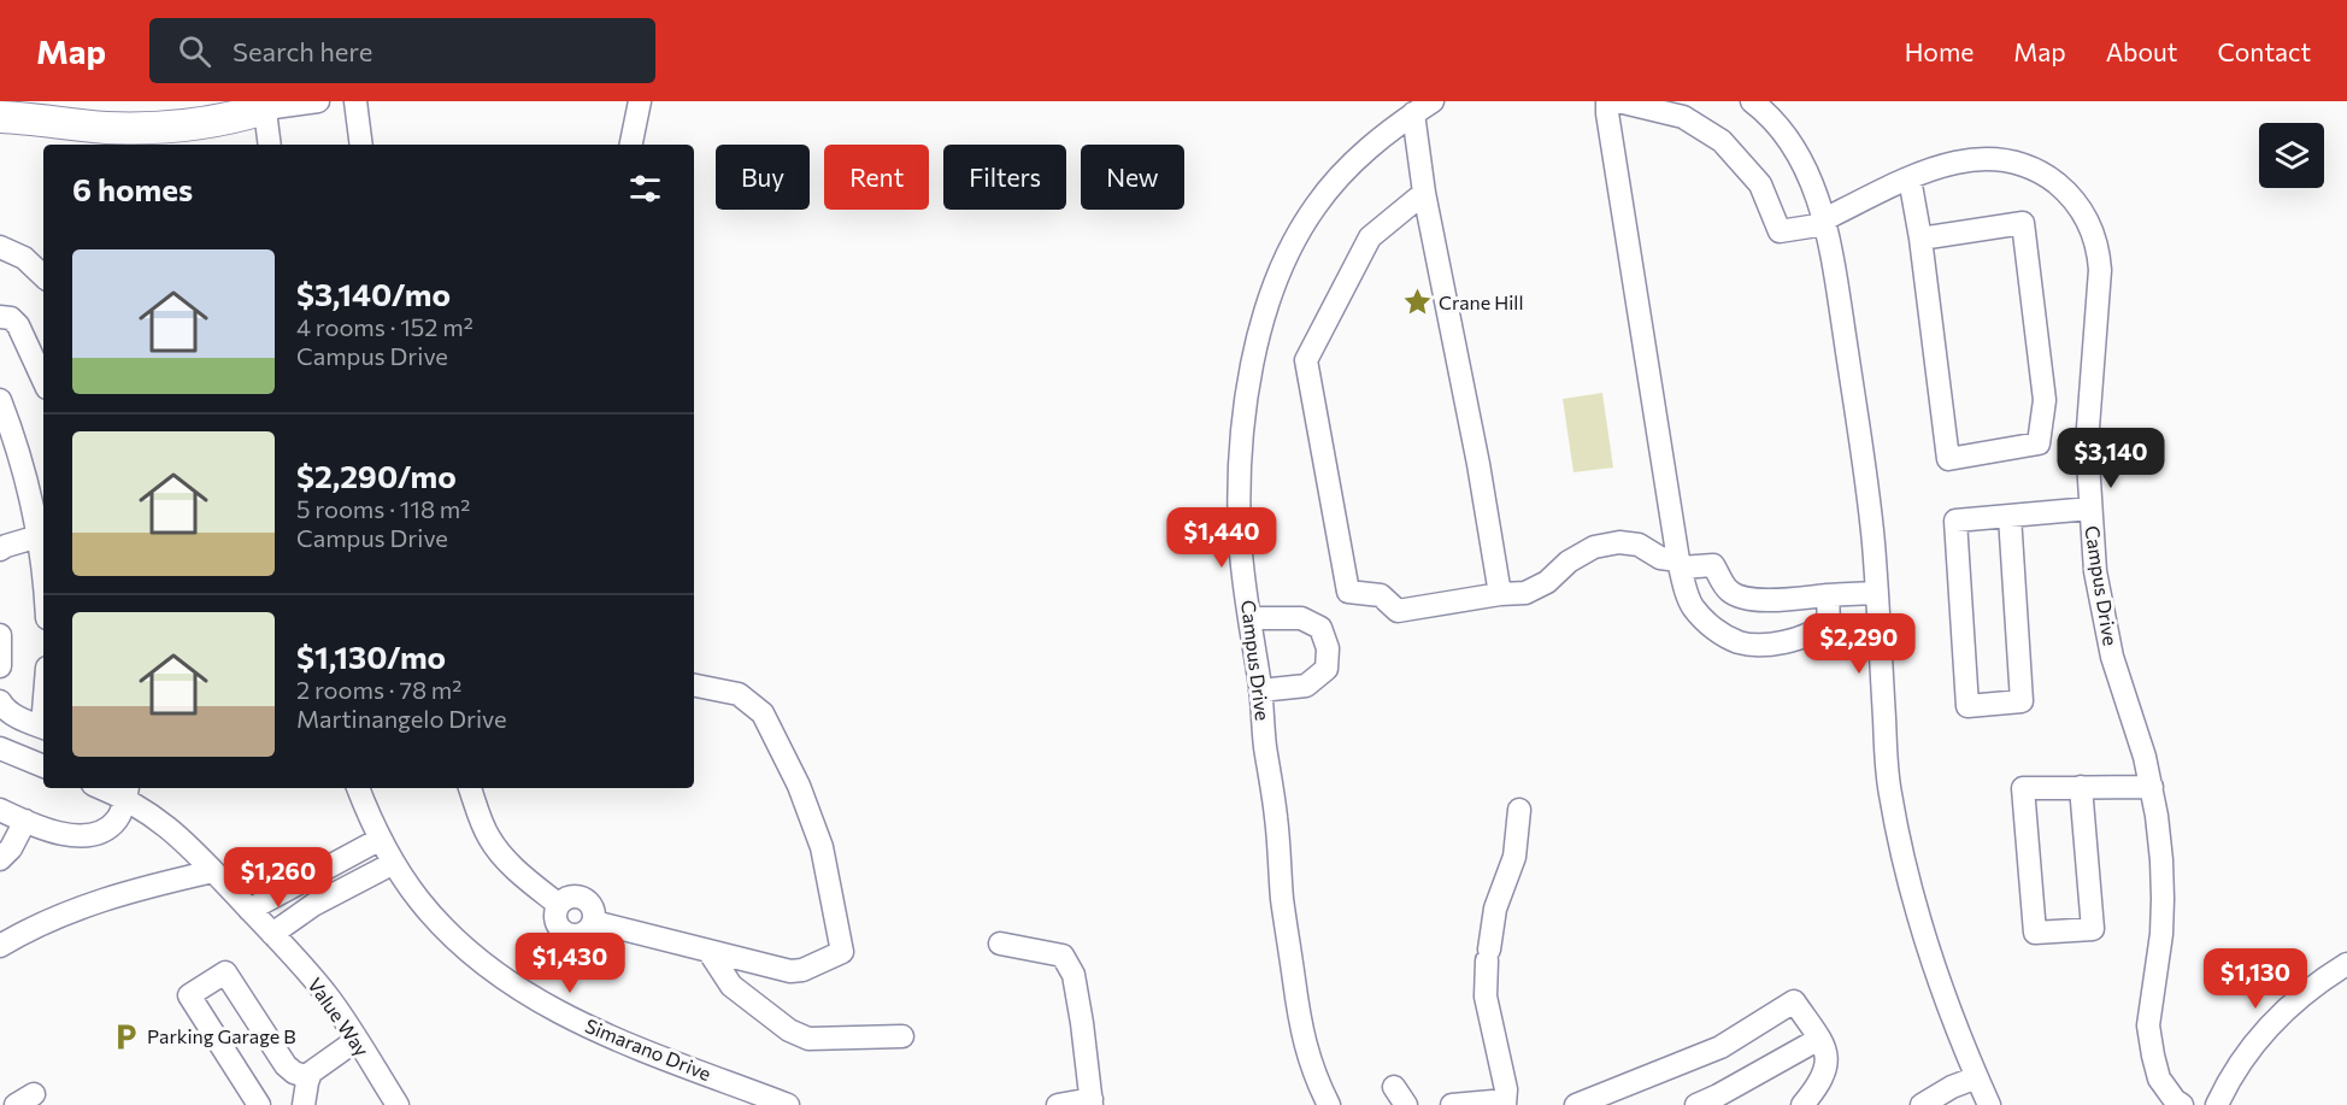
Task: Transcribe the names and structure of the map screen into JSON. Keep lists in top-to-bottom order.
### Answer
{
  "streets": {
    "street": ["Campus Drive", "Value Way", "Simarano Drive"]
  },
  "places": {
    "place": ["Crane Hill"],
    "parking": ["Parking Garage B"]
  },
  "page": {
    "header": "Map",
    "search": "Search here",
    "nav": [
      "Home",
      "Map",
      "About",
      "Contact"
    ],
    "chip": [
      "Buy",
      "Rent",
      "Filters",
      "New"
    ],
    "heading": "6 homes",
    "list": [
      {
        "name": "$3,140/mo",
        "note": "4 rooms · 152 m² · Campus Drive"
      },
      {
        "name": "$2,290/mo",
        "note": "5 rooms · 118 m² · Campus Drive"
      },
      {
        "name": "$1,130/mo",
        "note": "2 rooms · 78 m² · Martinangelo Drive"
      }
    ],
    "price": [
      "$3,140",
      "$1,440",
      "$2,290",
      "$1,260",
      "$1,430",
      "$1,130"
    ]
  }
}
